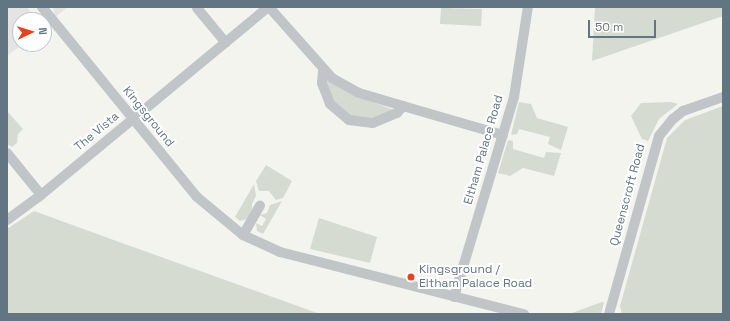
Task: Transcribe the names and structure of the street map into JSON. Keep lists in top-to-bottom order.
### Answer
{
  "streets": {
    "street": [
      "Kingsground",
      "The Vista",
      "Eltham Palace Road",
      "Queenscroft Road"
    ]
  },
  "crossings": [
    ["Kingsground", "The Vista"],
    ["Kingsground", "Eltham Palace Road"]
  ],
  "places": ["Kingsground / Eltham Palace Road"],
  "scale_bar": "50 m",
  "north": "right"
}
